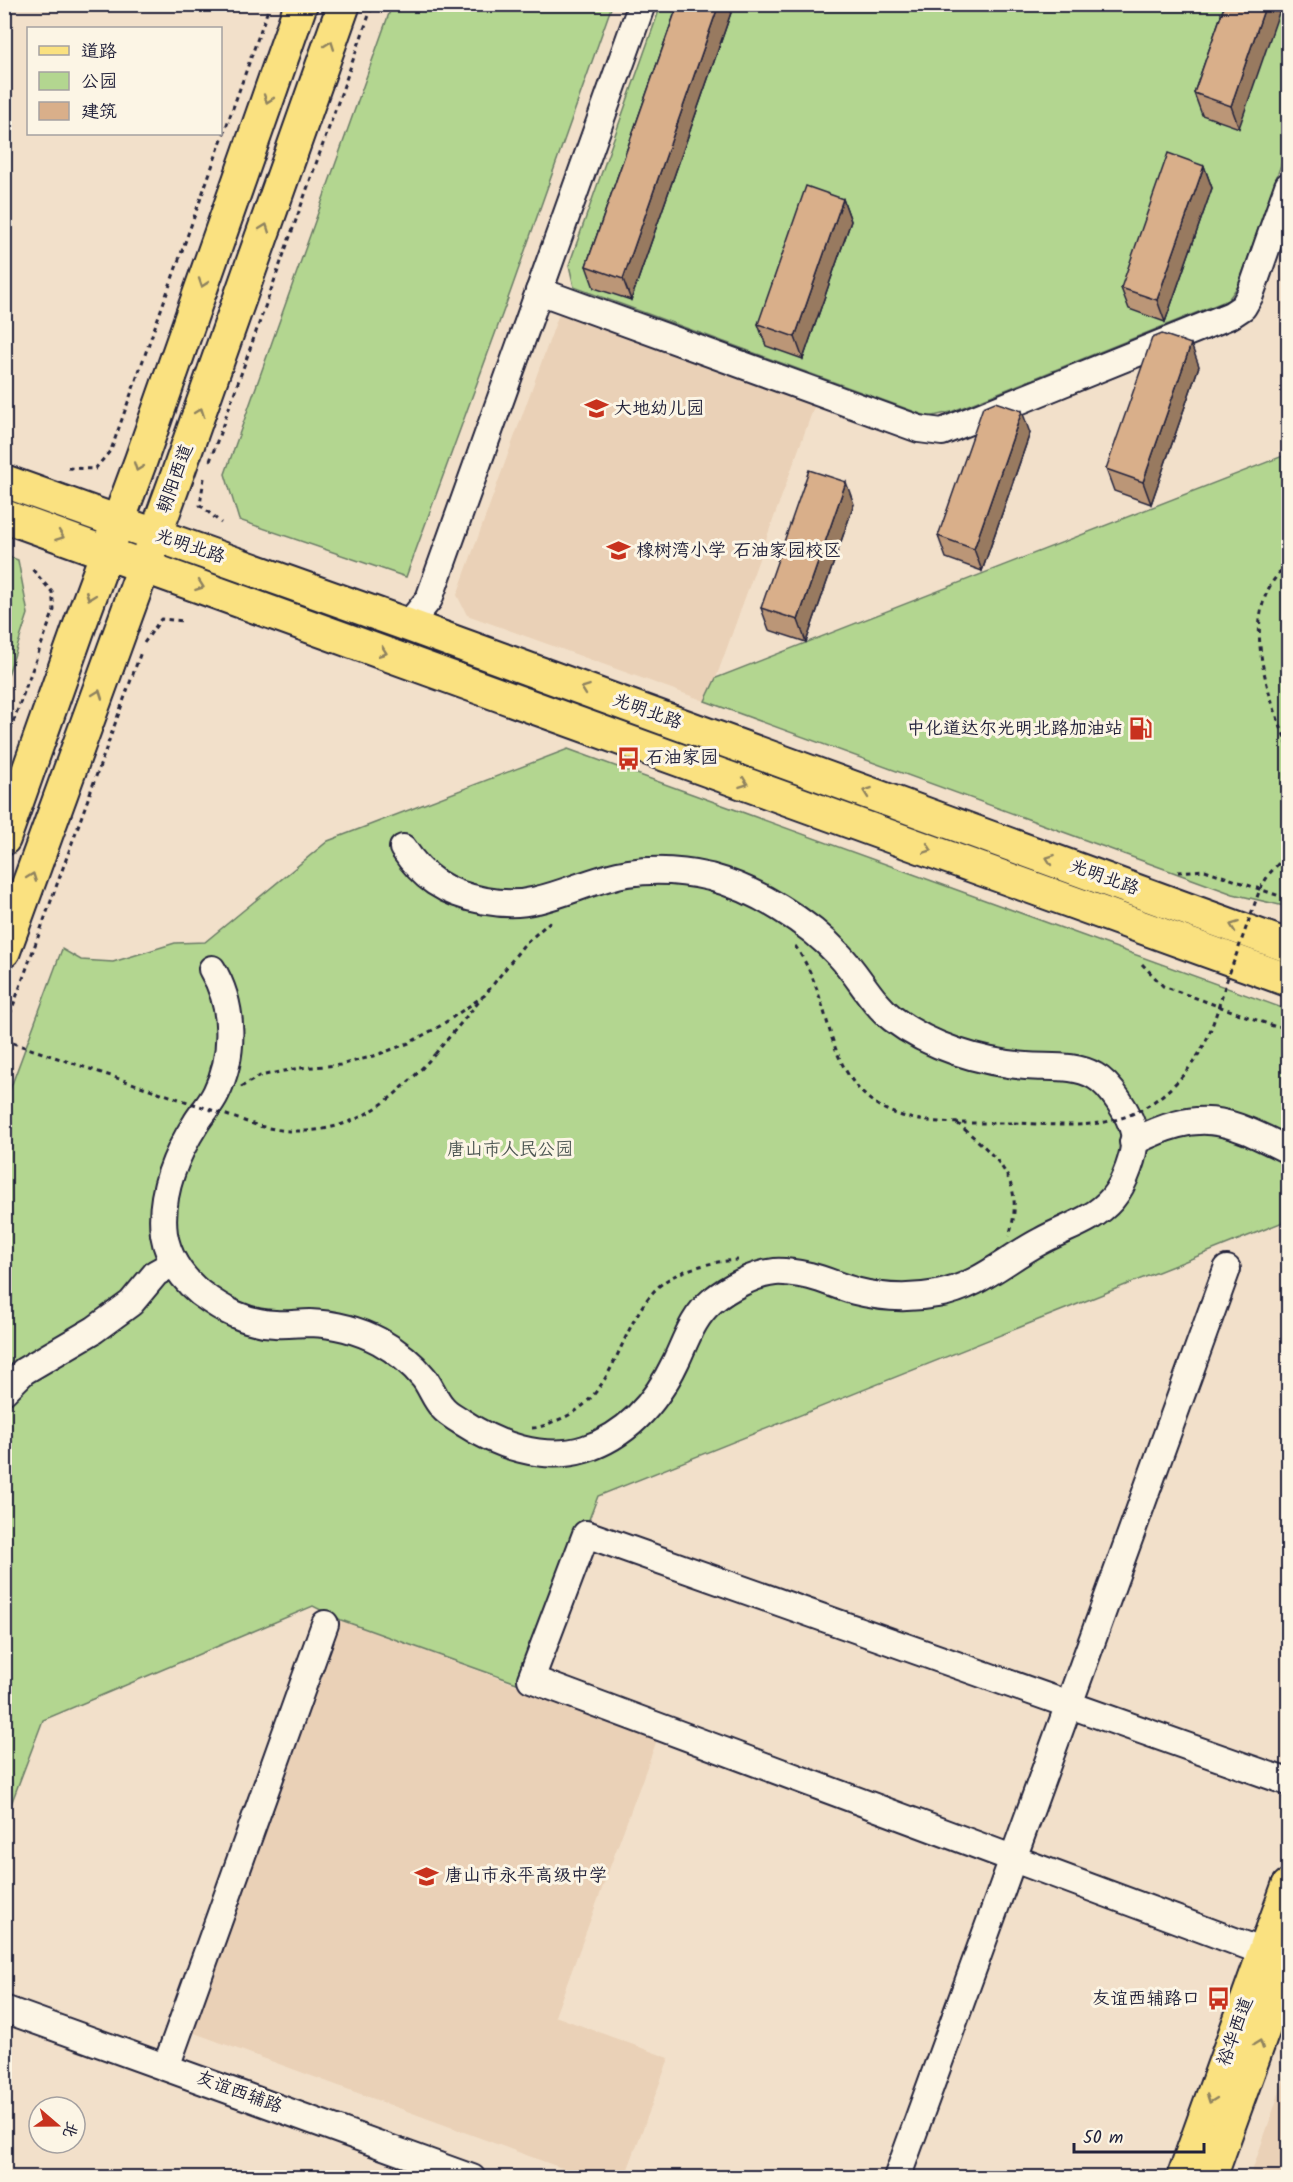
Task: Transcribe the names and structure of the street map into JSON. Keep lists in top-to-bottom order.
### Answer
{
  "streets": {
    "main road": ["朝阳西道", "光明北路", "裕华西道"],
    "street": ["友谊西辅路"]
  },
  "crossings": [
    ["朝阳西道", "光明北路"]
  ],
  "parks": ["唐山市人民公园"],
  "places": {
    "school or university": ["大地幼儿园", "橡树湾小学 石油家园校区", "唐山市永平高级中学"],
    "fuel station": ["中化道达尔光明北路加油站"],
    "bus stop": ["石油家园", "友谊西辅路口"]
  },
  "legend": ["道路", "公园", "建筑"],
  "scale_bar": "50 m",
  "north": "right"
}
